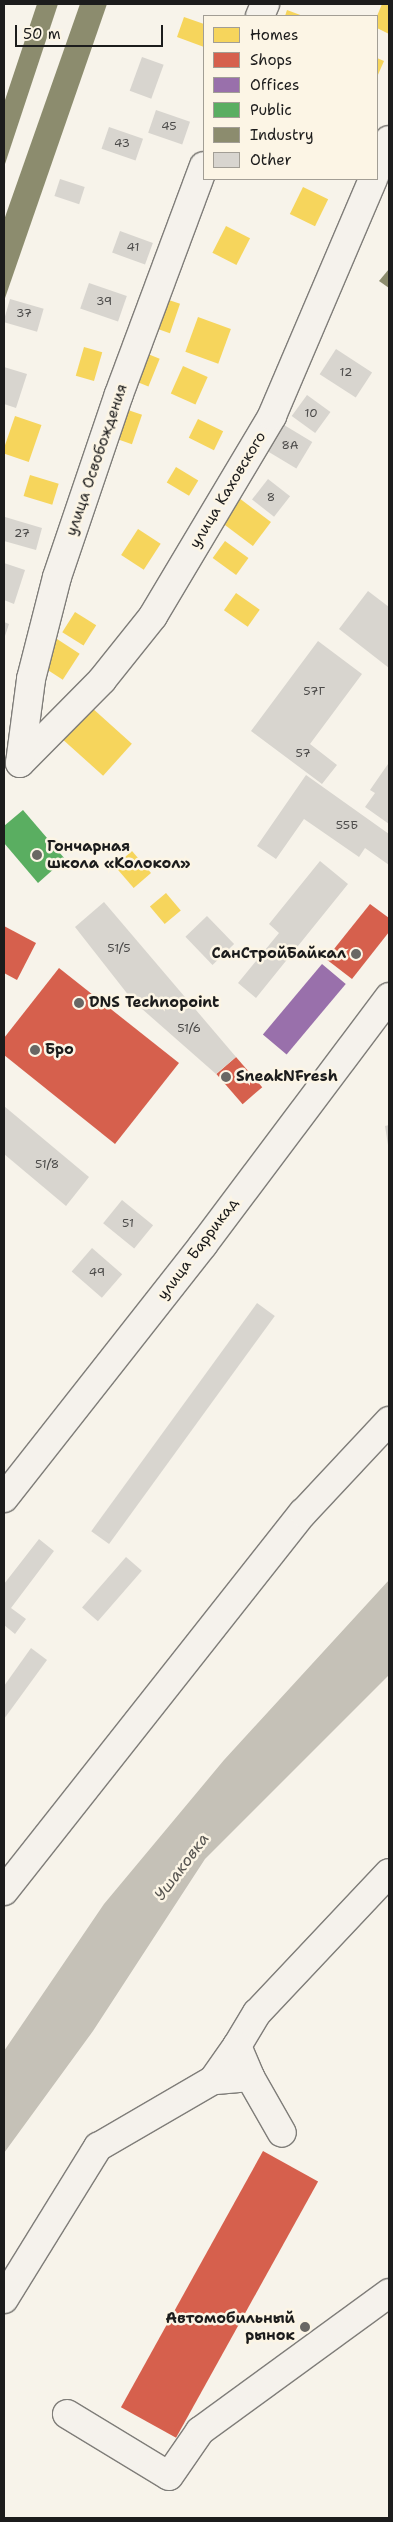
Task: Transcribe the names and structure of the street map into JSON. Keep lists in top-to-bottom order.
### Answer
{
  "streets": {
    "street": ["улица Освобождения", "улица Каховского", "улица Баррикад"]
  },
  "crossings": [
    ["улица Освобождения", "улица Каховского"]
  ],
  "water": ["Ушаковка"],
  "places": [
    "Гончарная школа «Колокол»",
    "СанСтройБайкал",
    "DNS Technopoint",
    "Бро",
    "SneakNFresh",
    "Автомобильный рынок"
  ],
  "house_numbers": [
    "45",
    "43",
    "41",
    "39",
    "37",
    "12",
    "10",
    "8А",
    "8",
    "27",
    "57Г",
    "57",
    "55Б",
    "51/5",
    "51/6",
    "51/8",
    "51",
    "49"
  ],
  "legend": [
    "Homes",
    "Shops",
    "Offices",
    "Public",
    "Industry",
    "Other"
  ],
  "scale_bar": "50 m"
}
